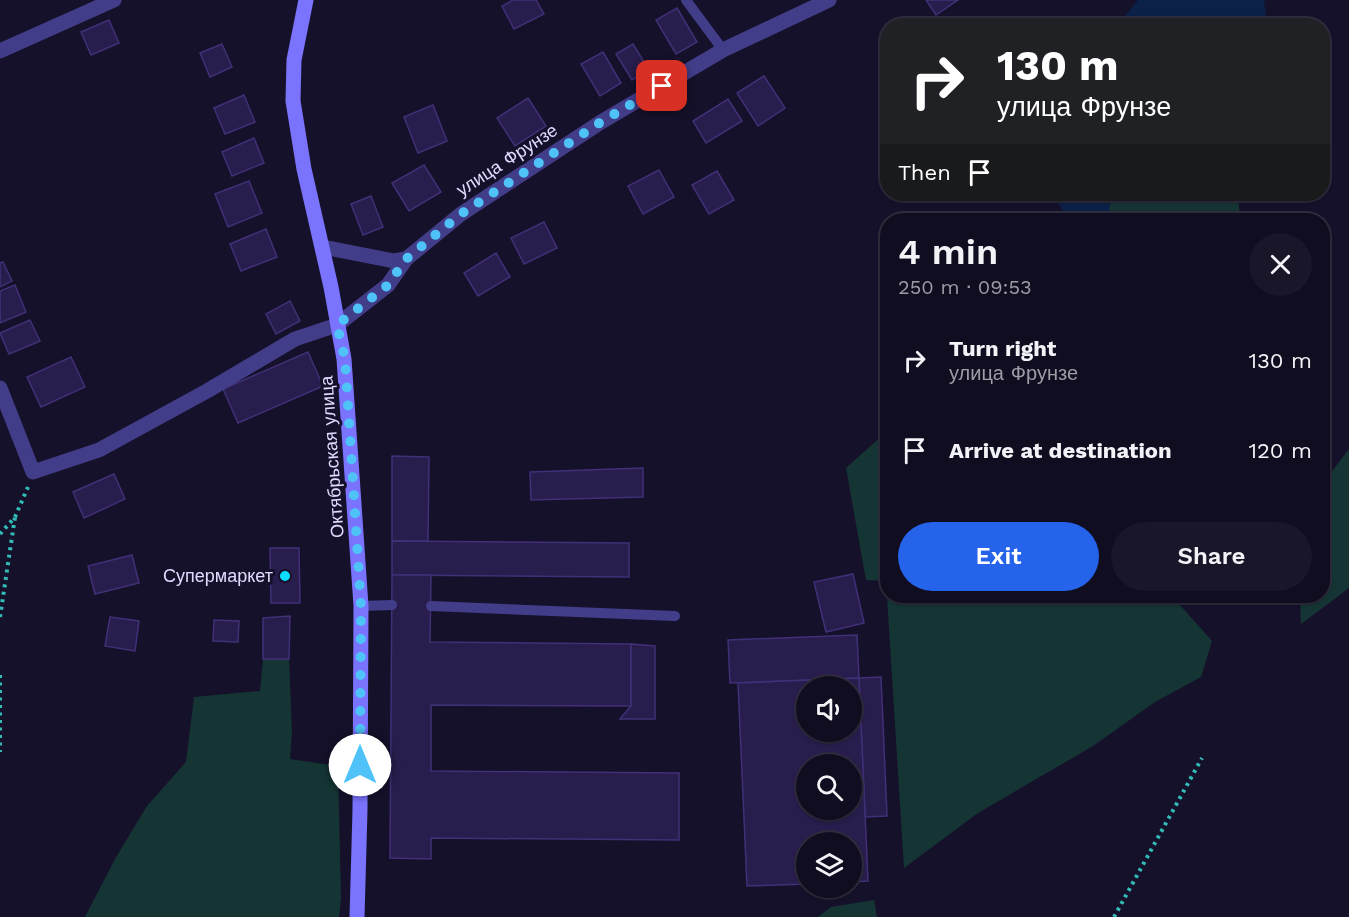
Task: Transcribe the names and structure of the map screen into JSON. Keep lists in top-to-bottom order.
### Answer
{
  "streets": {
    "main road": ["Октябрьская улица"],
    "street": ["улица Фрунзе"]
  },
  "crossings": [
    ["улица Фрунзе", "Октябрьская улица"]
  ],
  "places": ["Супермаркет"],
  "page": {
    "turn": ["130 m", "улица Фрунзе"],
    "then": "Then",
    "heading": ["4 min", "250 m · 09:53"],
    "list": [
      {
        "name": "Turn right",
        "note": "улица Фрунзе",
        "value": "130 m"
      },
      {
        "name": "Arrive at destination",
        "value": "120 m"
      }
    ],
    "buttons": ["Exit", "Share"]
  }
}
